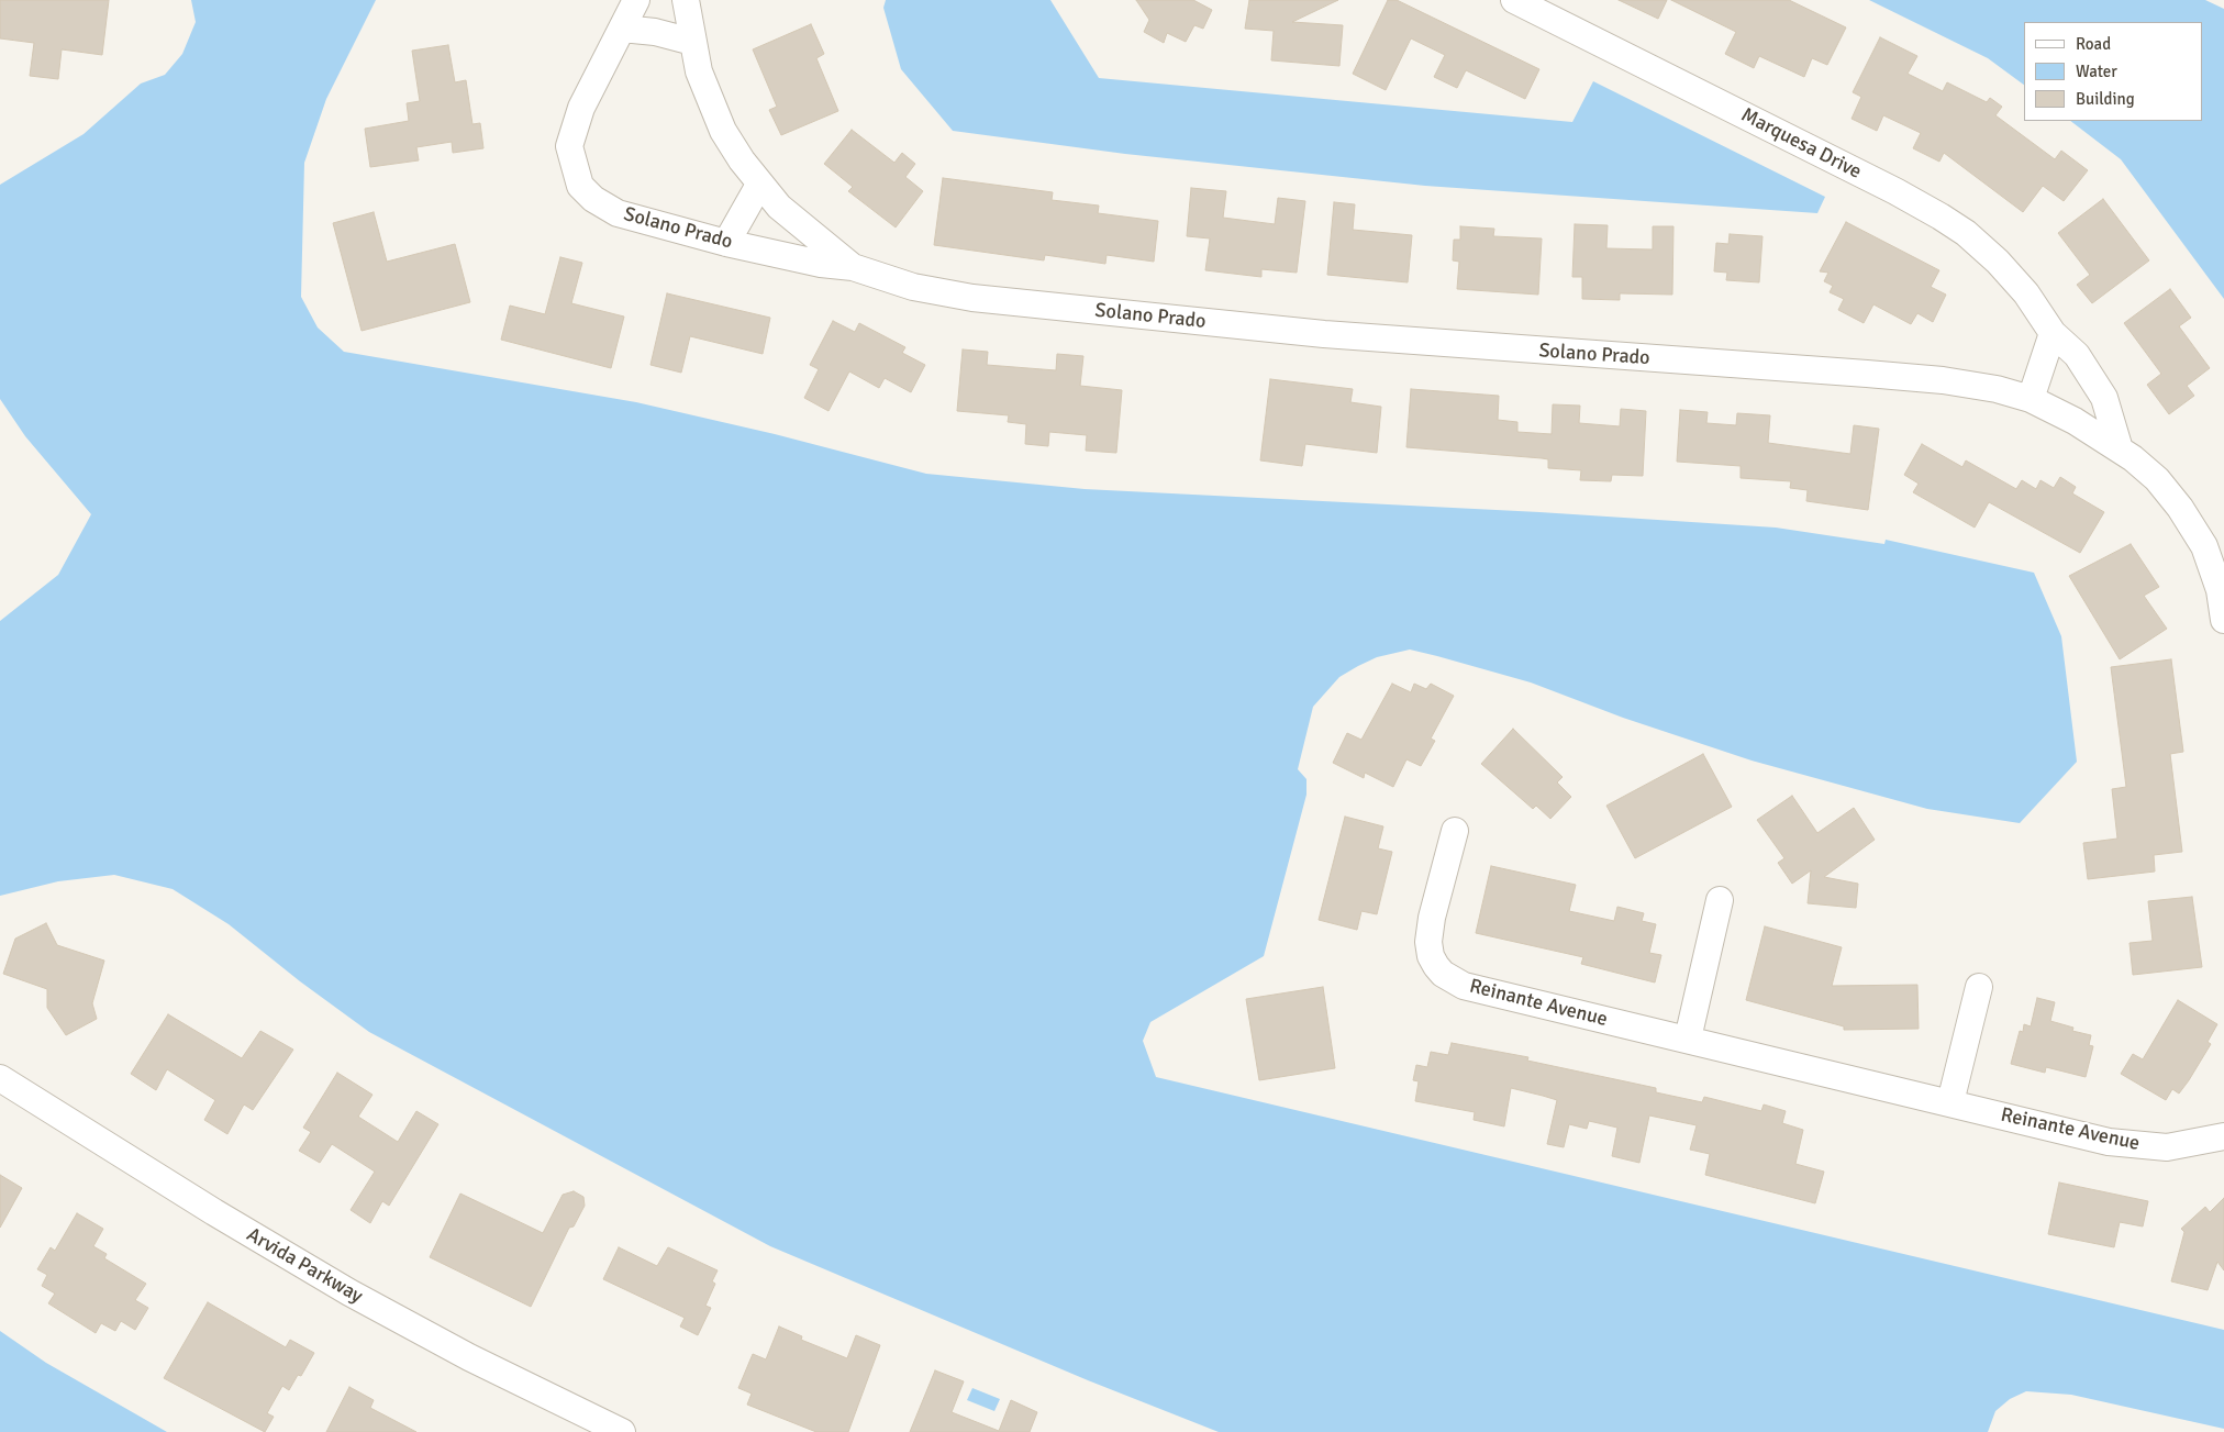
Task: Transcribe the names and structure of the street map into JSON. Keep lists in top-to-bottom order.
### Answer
{
  "streets": {
    "street": [
      "Marquesa Drive",
      "Solano Prado",
      "Reinante Avenue",
      "Arvida Parkway"
    ]
  },
  "crossings": [
    ["Marquesa Drive", "Solano Prado"]
  ],
  "legend": ["Road", "Water", "Building"]
}
